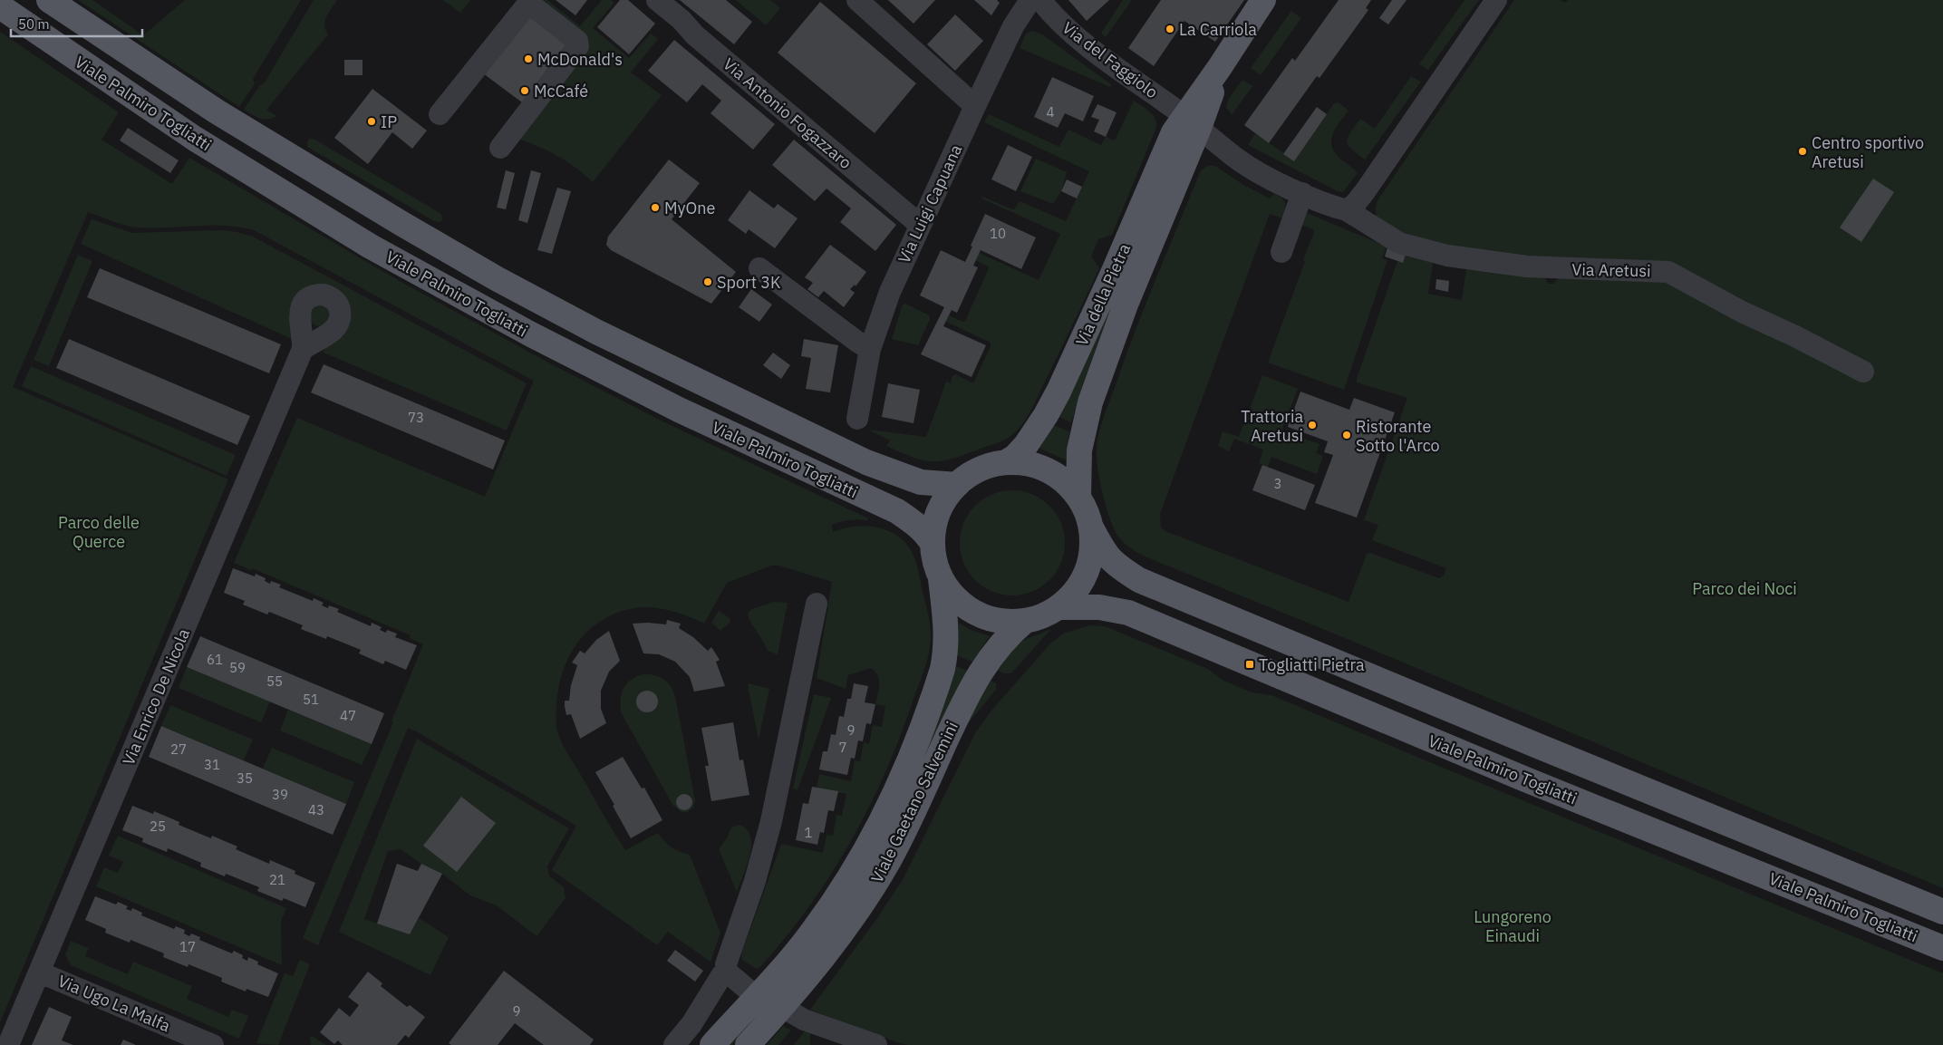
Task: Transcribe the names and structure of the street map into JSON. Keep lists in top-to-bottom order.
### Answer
{
  "streets": {
    "main road": ["Viale Palmiro Togliatti", "Via della Pietra", "Viale Gaetano Salvemini"],
    "street": [
      "Via del Faggiolo",
      "Via Antonio Fogazzaro",
      "Via Luigi Capuana",
      "Via Aretusi",
      "Via Enrico De Nicola",
      "Via Ugo La Malfa"
    ]
  },
  "crossings": [
    ["Via del Faggiolo", "Via Aretusi"],
    ["Via del Faggiolo", "Via della Pietra"],
    ["Viale Palmiro Togliatti", "Via della Pietra"],
    ["Viale Palmiro Togliatti", "Viale Gaetano Salvemini"],
    ["Via Antonio Fogazzaro", "Via Luigi Capuana"],
    ["Via Aretusi", "Via della Pietra"],
    ["Via della Pietra", "Viale Gaetano Salvemini"],
    ["Via Enrico De Nicola", "Via Ugo La Malfa"]
  ],
  "parks": ["Parco delle Querce", "Parco dei Noci", "Lungoreno Einaudi"],
  "places": {
    "other": [
      "La Carriola",
      "McDonald's",
      "McCafé",
      "IP",
      "Centro sportivo Aretusi",
      "MyOne",
      "Sport 3K",
      "Trattoria Aretusi",
      "Ristorante Sotto l'Arco"
    ],
    "transit": ["Togliatti Pietra"]
  },
  "house_numbers": [
    "4",
    "10",
    "73",
    "3",
    "61",
    "59",
    "55",
    "51",
    "47",
    "9",
    "7",
    "27",
    "31",
    "35",
    "39",
    "43",
    "25",
    "1",
    "21",
    "17",
    "9"
  ],
  "scale_bar": "50 m"
}
